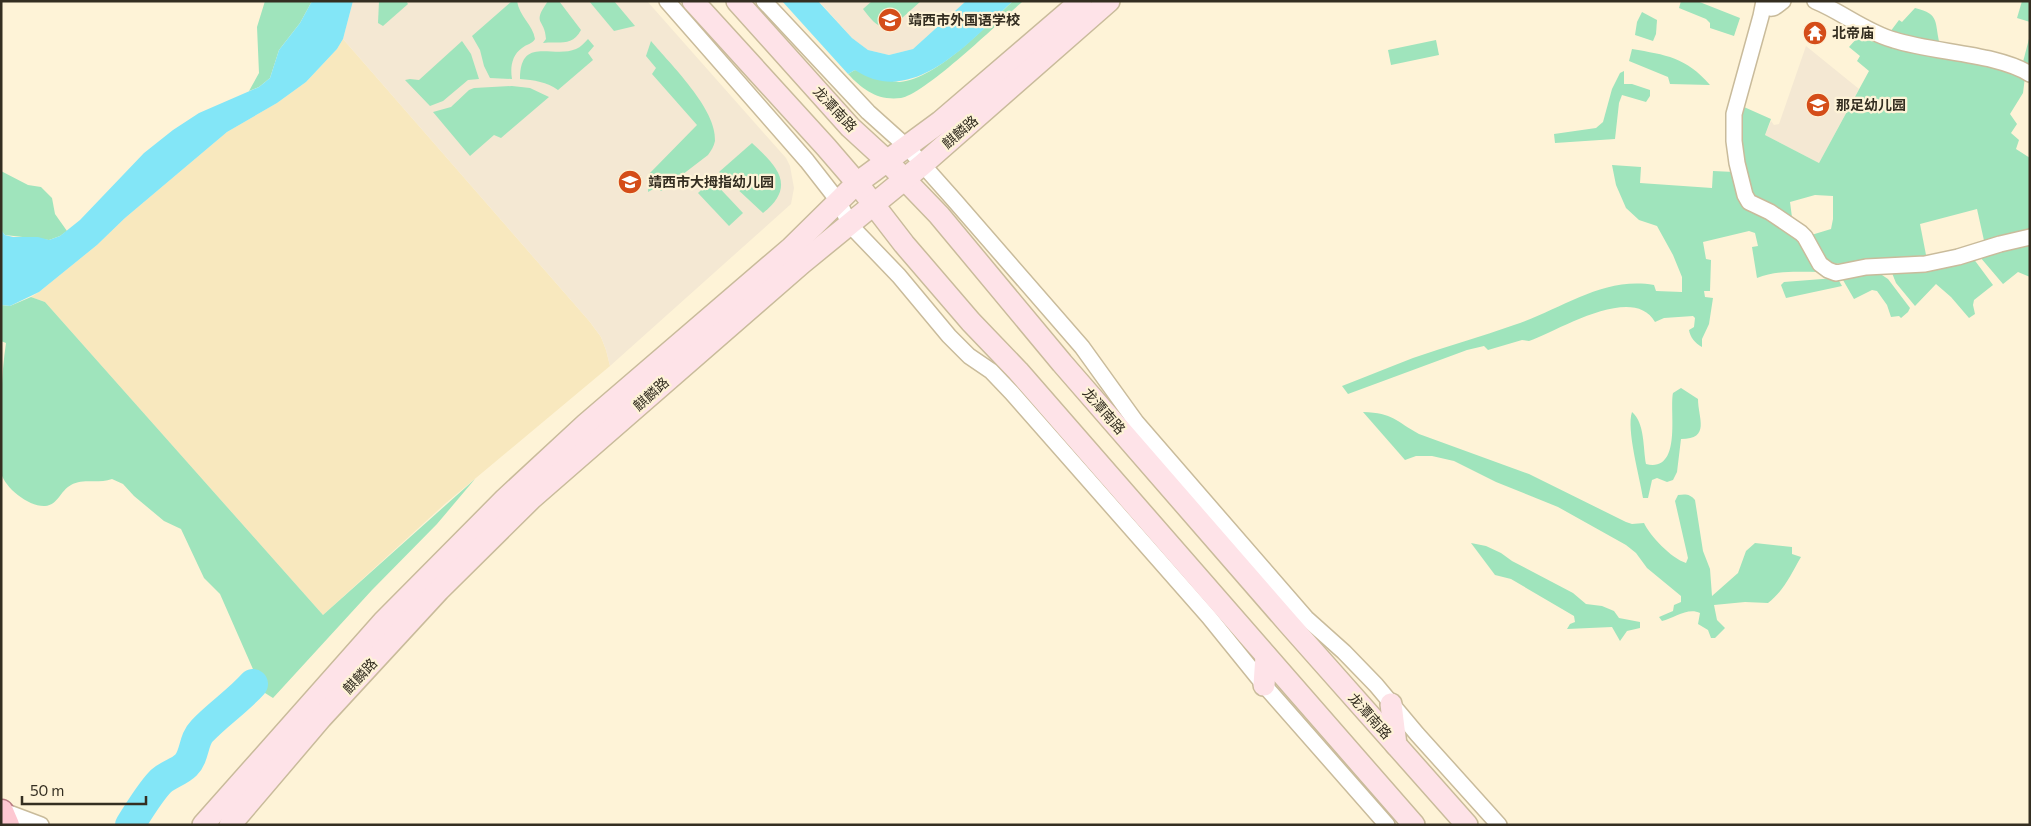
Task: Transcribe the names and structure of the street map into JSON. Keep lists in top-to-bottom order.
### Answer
{
  "streets": {
    "main road": ["龙潭南路", "麒麟路"]
  },
  "crossings": [
    ["龙潭南路", "麒麟路"]
  ],
  "places": {
    "school or university": ["靖西市外国语学校", "那足幼儿园", "靖西市大拇指幼儿园"],
    "temple": ["北帝庙"]
  },
  "scale_bar": "50 m"
}
